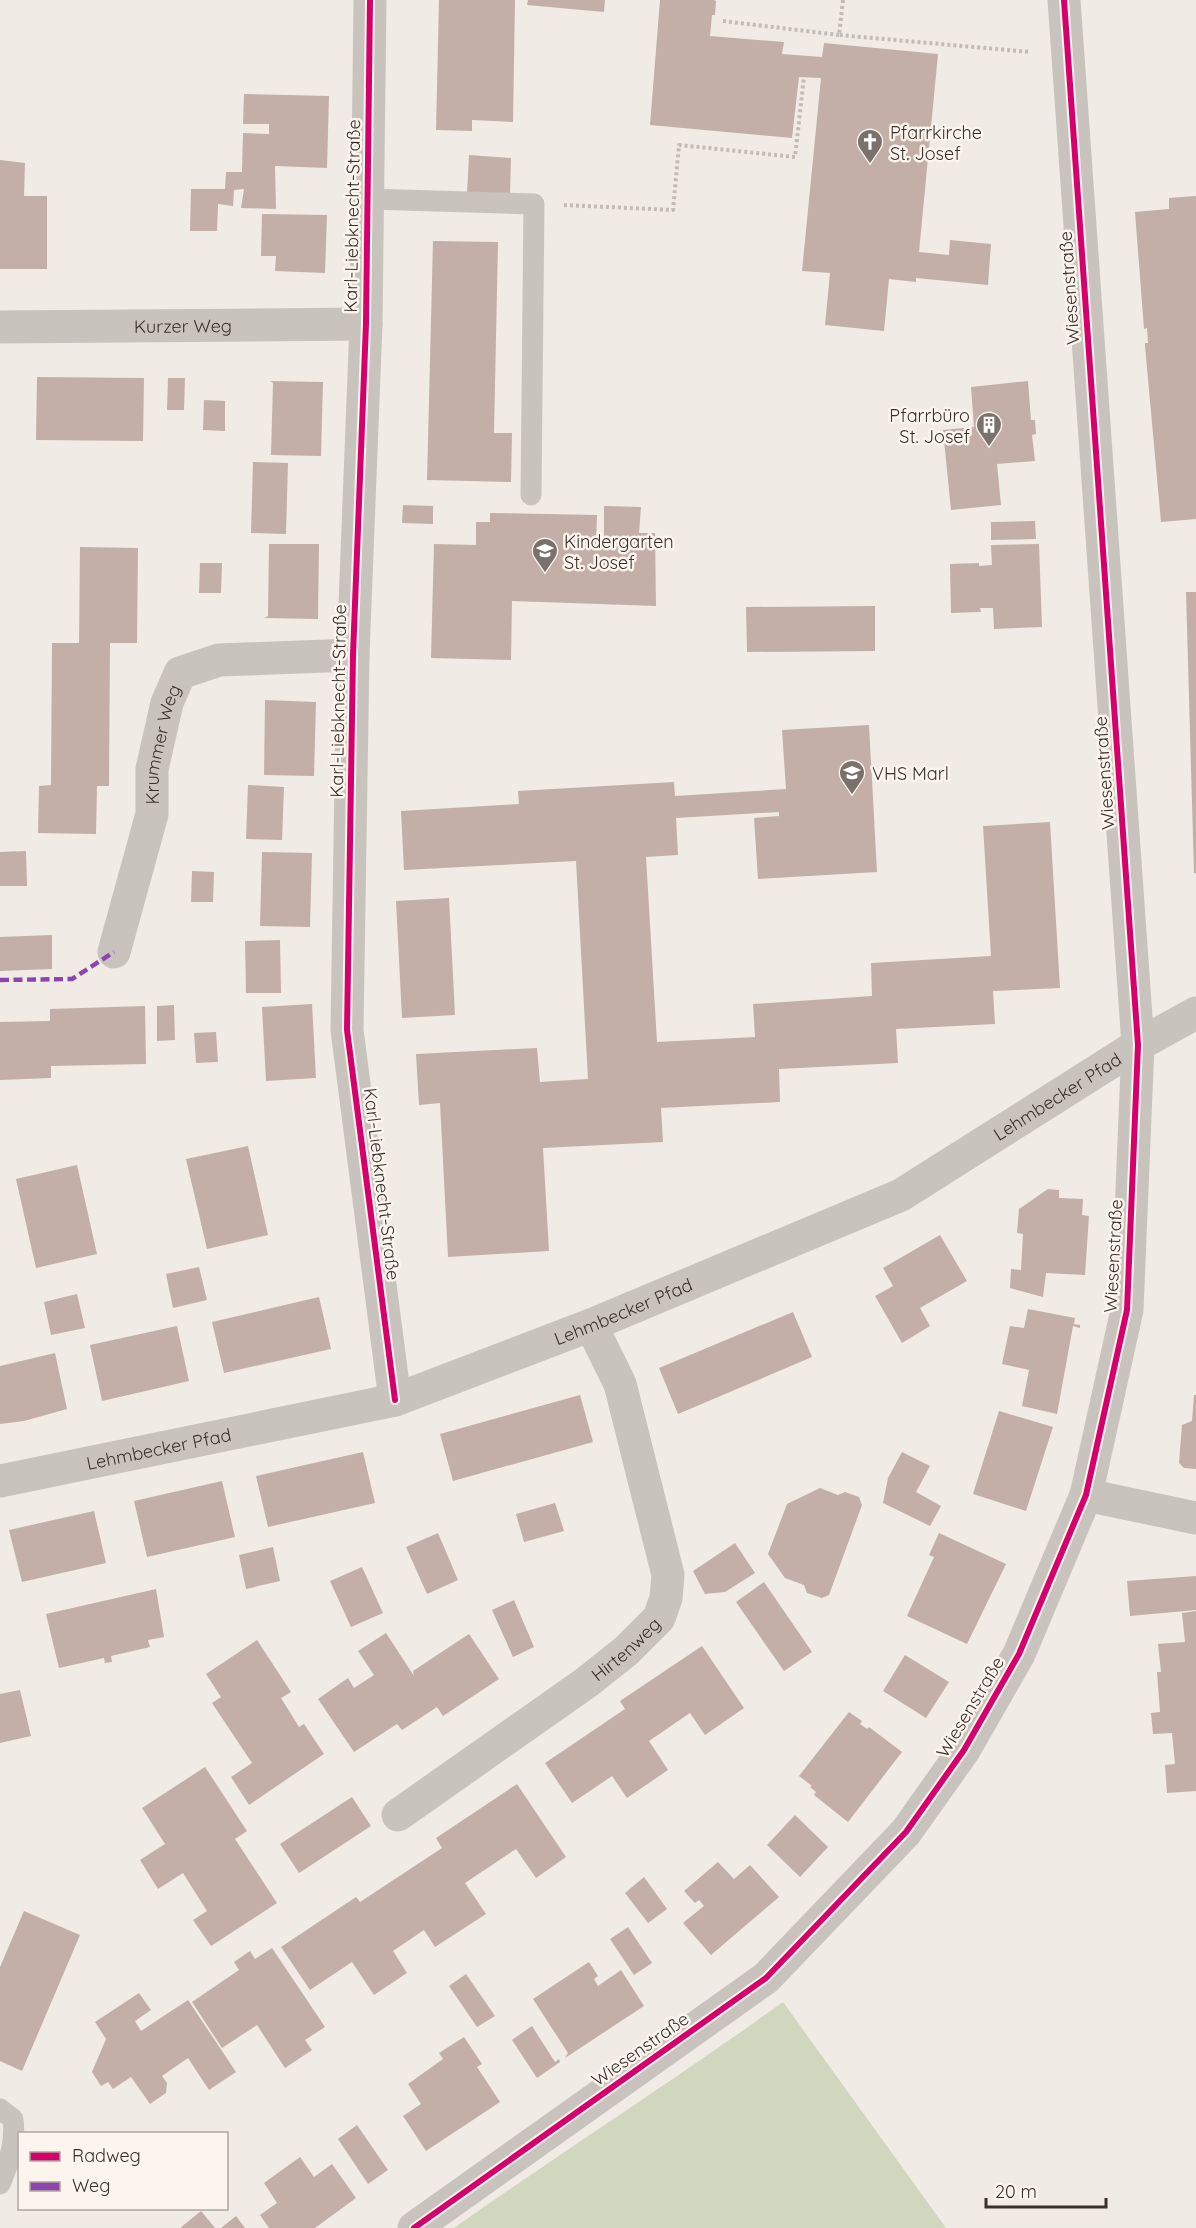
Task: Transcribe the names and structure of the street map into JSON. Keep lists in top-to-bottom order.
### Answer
{
  "streets": {
    "street": [
      "Karl-Liebknecht-Straße",
      "Wiesenstraße",
      "Kurzer Weg",
      "Krummer Weg",
      "Lehmbecker Pfad",
      "Hirtenweg"
    ]
  },
  "crossings": [
    ["Karl-Liebknecht-Straße", "Kurzer Weg"],
    ["Karl-Liebknecht-Straße", "Krummer Weg"],
    ["Karl-Liebknecht-Straße", "Lehmbecker Pfad"],
    ["Wiesenstraße", "Lehmbecker Pfad"],
    ["Lehmbecker Pfad", "Hirtenweg"]
  ],
  "places": {
    "church": ["Pfarrkirche St. Josef"],
    "building": ["Pfarrbüro St. Josef"],
    "school or university": ["Kindergarten St. Josef", "VHS Marl"]
  },
  "legend": ["Radweg", "Weg"],
  "scale_bar": "20 m"
}
